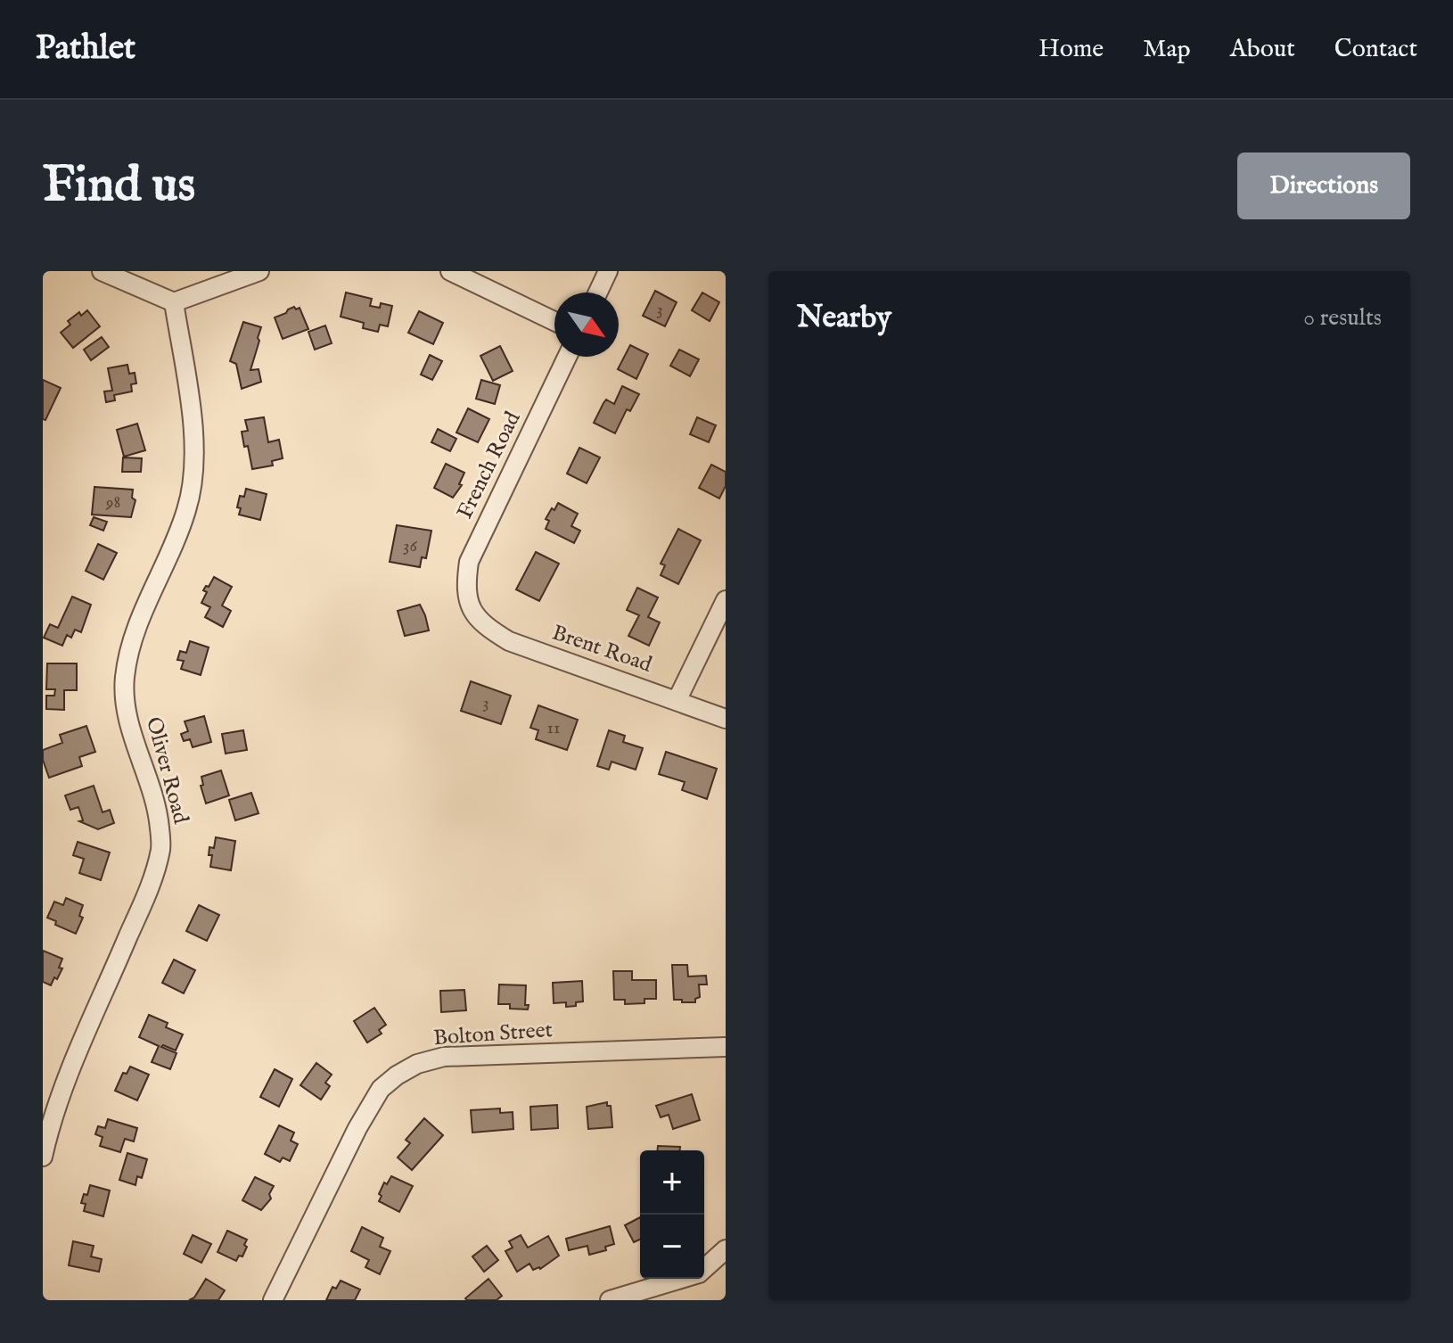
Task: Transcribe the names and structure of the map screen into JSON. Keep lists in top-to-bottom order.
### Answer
{
  "streets": {
    "street": [
      "French Road",
      "Brent Road",
      "Oliver Road",
      "Bolton Street"
    ]
  },
  "crossings": [
    ["French Road", "Brent Road"]
  ],
  "house_numbers": [
    "3",
    "98",
    "36",
    "3",
    "11"
  ],
  "north": "bottom right",
  "page": {
    "header": "Pathlet",
    "nav": [
      "Home",
      "Map",
      "About",
      "Contact"
    ],
    "buttons": "Directions",
    "title": "Find us",
    "heading": ["Nearby", "0 results"],
    "map_buttons": ["+", "−"]
  }
}
